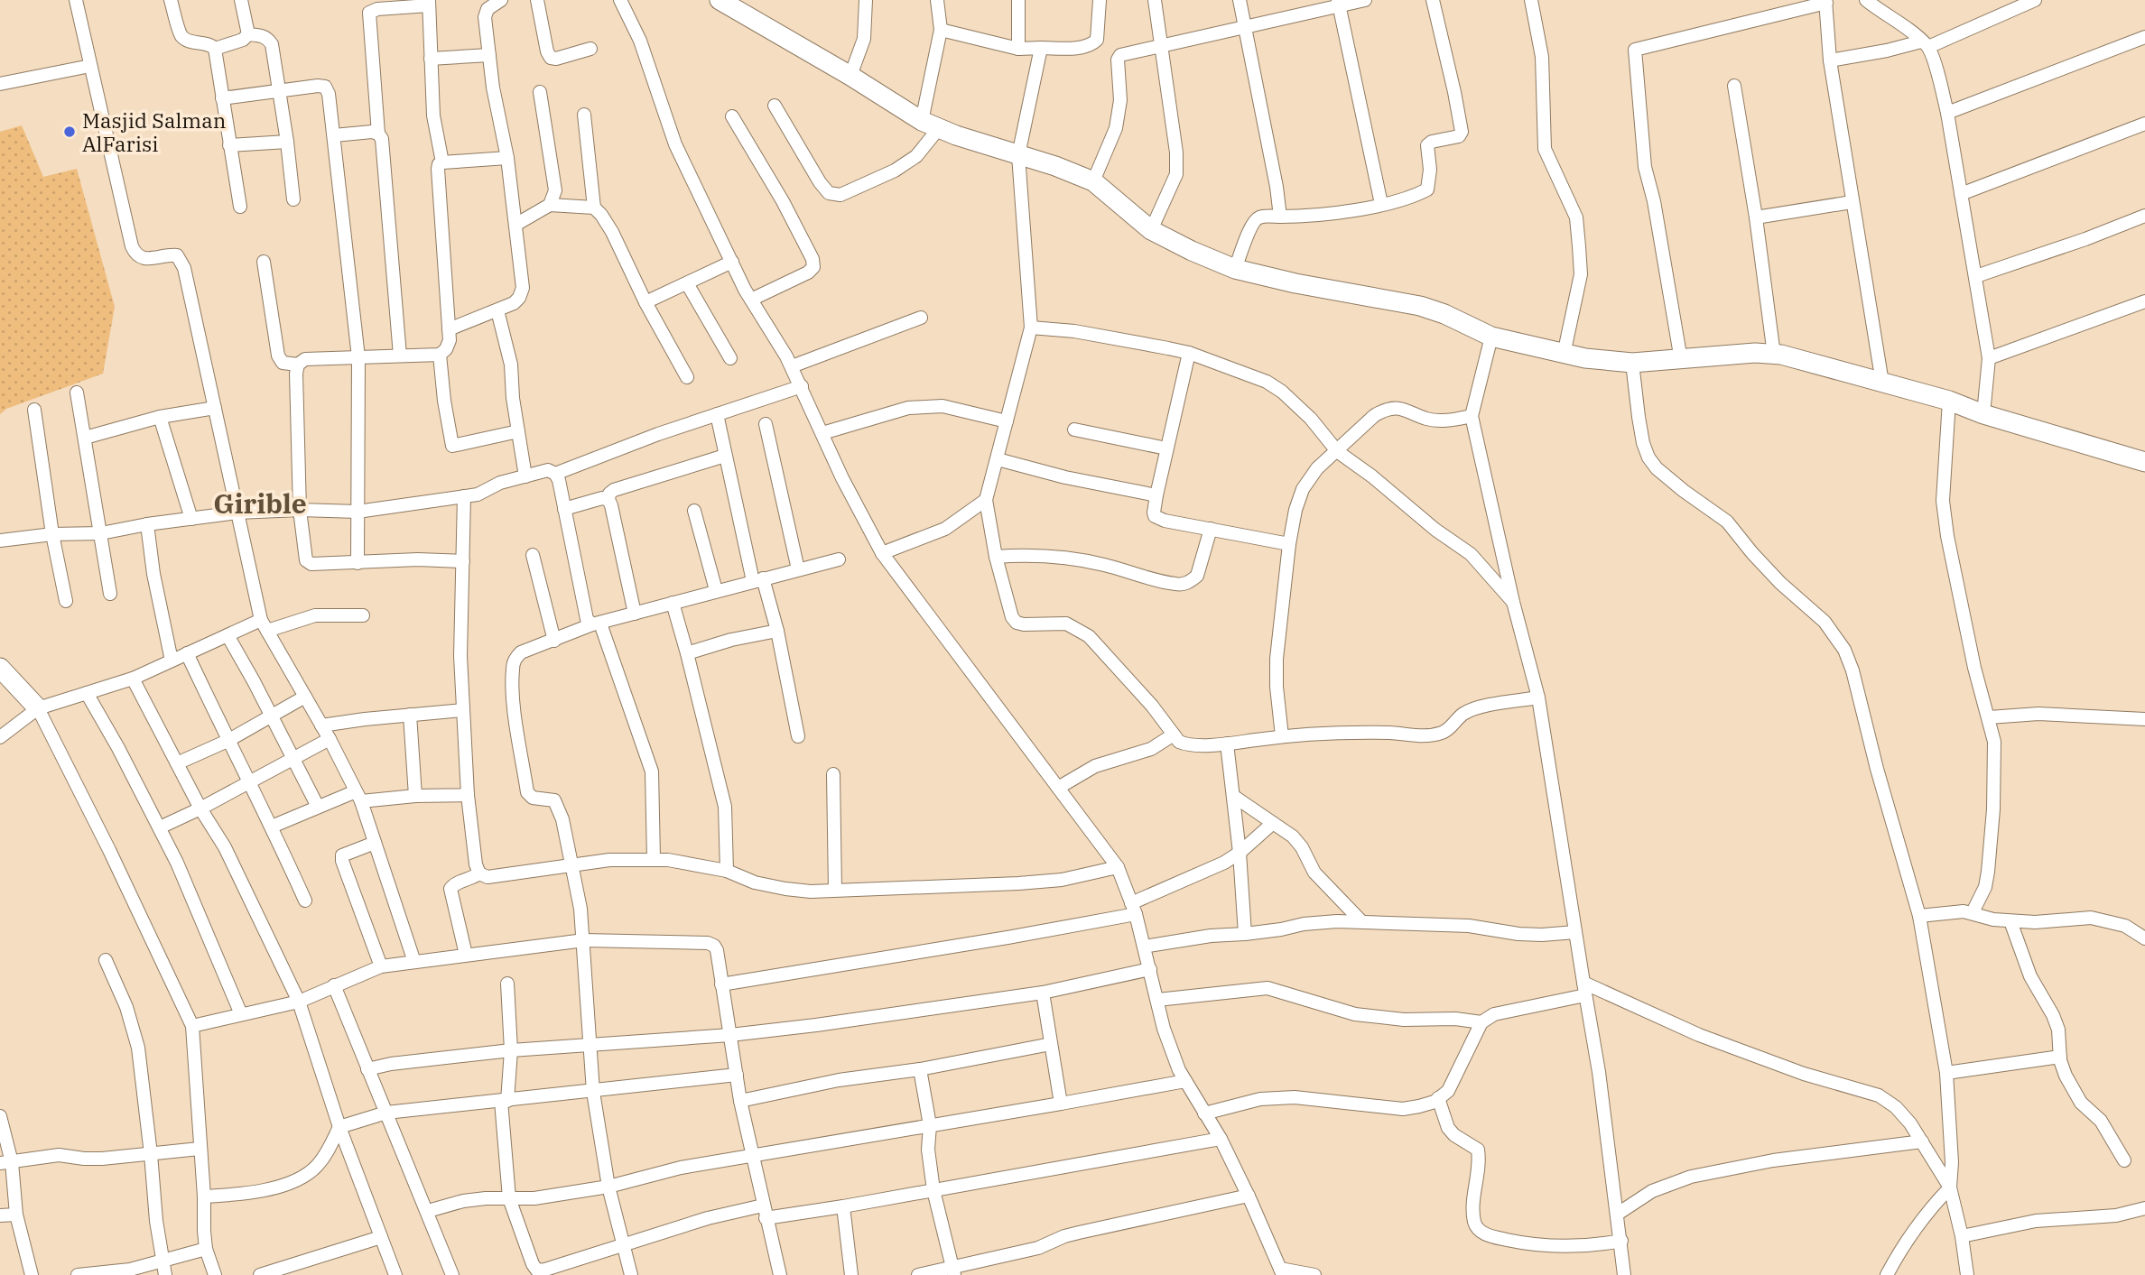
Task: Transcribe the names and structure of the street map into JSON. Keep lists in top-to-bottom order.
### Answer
{
  "districts": ["Girible"],
  "places": ["Masjid Salman AlFarisi"]
}
